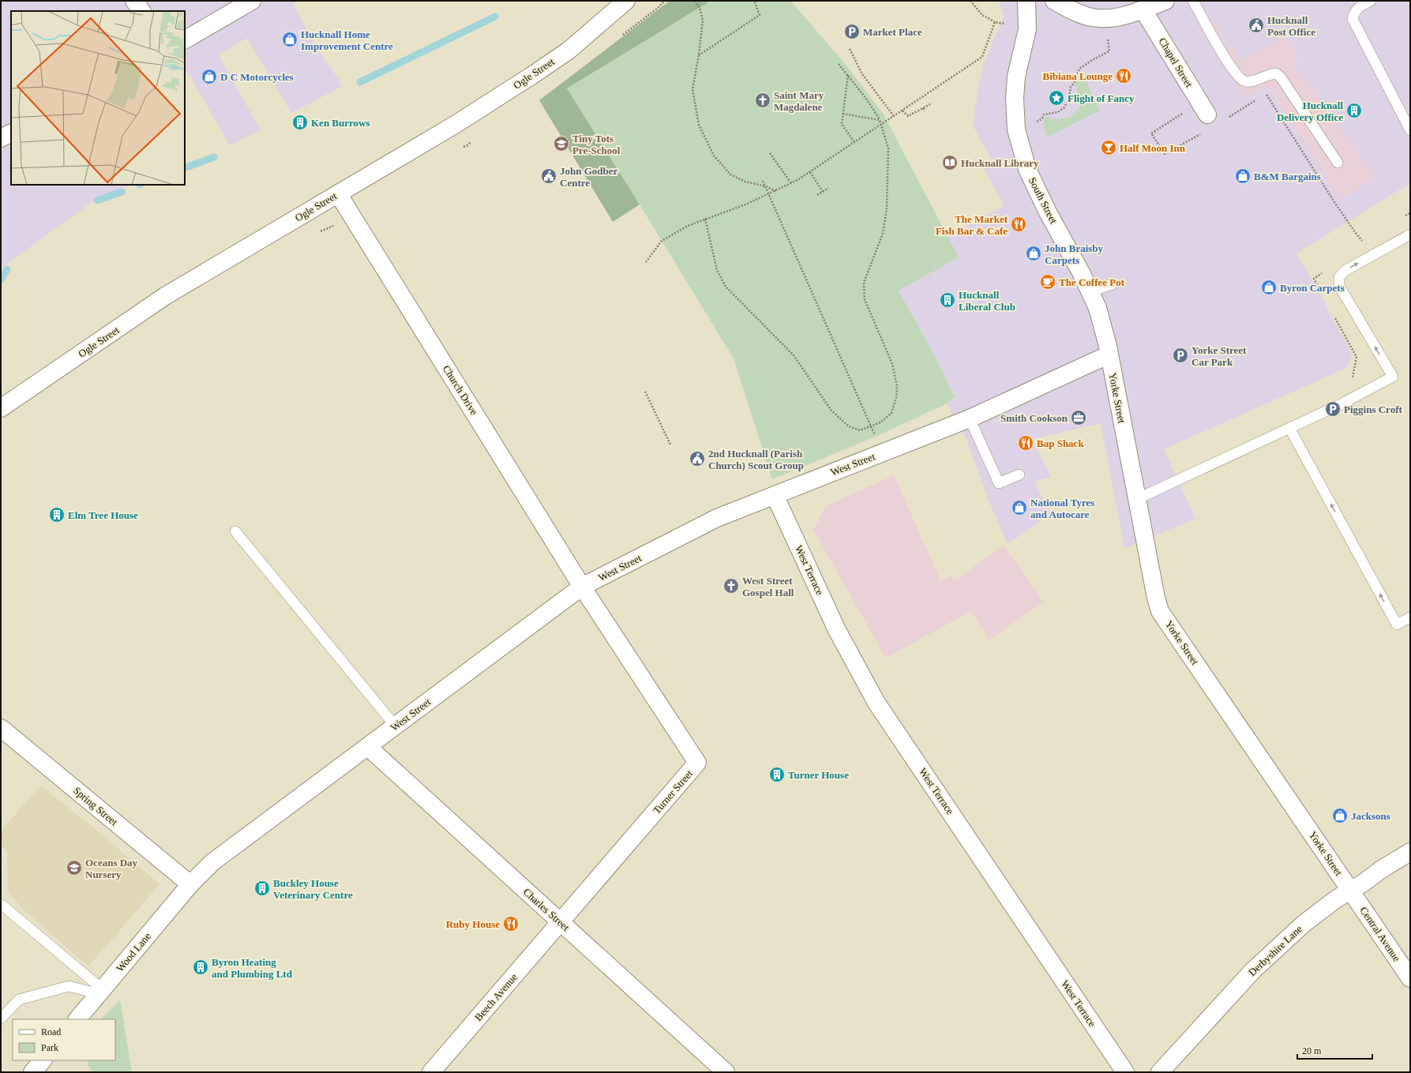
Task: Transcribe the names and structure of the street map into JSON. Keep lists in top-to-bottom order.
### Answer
{
  "streets": {
    "street": [
      "Chapel Street",
      "Ogle Street",
      "South Street",
      "Church Drive",
      "Yorke Street",
      "West Street",
      "West Terrace",
      "Turner Street",
      "Spring Street",
      "Charles Street",
      "Central Avenue",
      "Derbyshire Lane",
      "Wood Lane",
      "Beech Avenue"
    ]
  },
  "crossings": [
    ["Ogle Street", "Church Drive"],
    ["South Street", "Yorke Street"],
    ["South Street", "West Street"],
    ["Church Drive", "West Street"],
    ["Church Drive", "Turner Street"],
    ["Yorke Street", "West Street"],
    ["Yorke Street", "Central Avenue"],
    ["Yorke Street", "Derbyshire Lane"],
    ["West Street", "West Terrace"],
    ["West Street", "Turner Street"],
    ["West Street", "Spring Street"],
    ["West Street", "Charles Street"],
    ["West Street", "Wood Lane"],
    ["Turner Street", "Charles Street"],
    ["Turner Street", "Beech Avenue"],
    ["Spring Street", "Wood Lane"],
    ["Charles Street", "Beech Avenue"],
    ["Central Avenue", "Derbyshire Lane"]
  ],
  "places": {
    "public building": ["Hucknall Post Office", "John Godber Centre", "2nd Hucknall (Parish Church) Scout Group"],
    "parking": ["Market Place", "Yorke Street Car Park", "Piggins Croft"],
    "shop": [
      "Hucknall Home Improvement Centre",
      "D C Motorcycles",
      "B&M Bargains",
      "John Braisby Carpets",
      "Byron Carpets",
      "National Tyres and Autocare",
      "Jacksons"
    ],
    "restaurant": [
      "Bibiana Lounge",
      "The Market Fish Bar & Cafe",
      "Bap Shack",
      "Ruby House"
    ],
    "place": ["Flight of Fancy"],
    "church": ["Saint Mary Magdalene", "West Street Gospel Hall"],
    "building": [
      "Hucknall Delivery Office",
      "Ken Burrows",
      "Hucknall Liberal Club",
      "Elm Tree House",
      "Turner House",
      "Buckley House Veterinary Centre",
      "Byron Heating and Plumbing Ltd"
    ],
    "school or university": ["Tiny Tots Pre-School", "Oceans Day Nursery"],
    "bar": ["Half Moon Inn"],
    "library": ["Hucknall Library"],
    "cafe": ["The Coffee Pot"],
    "office": ["Smith Cookson"]
  },
  "legend": ["Road", "Park"],
  "scale_bar": "20 m"
}
